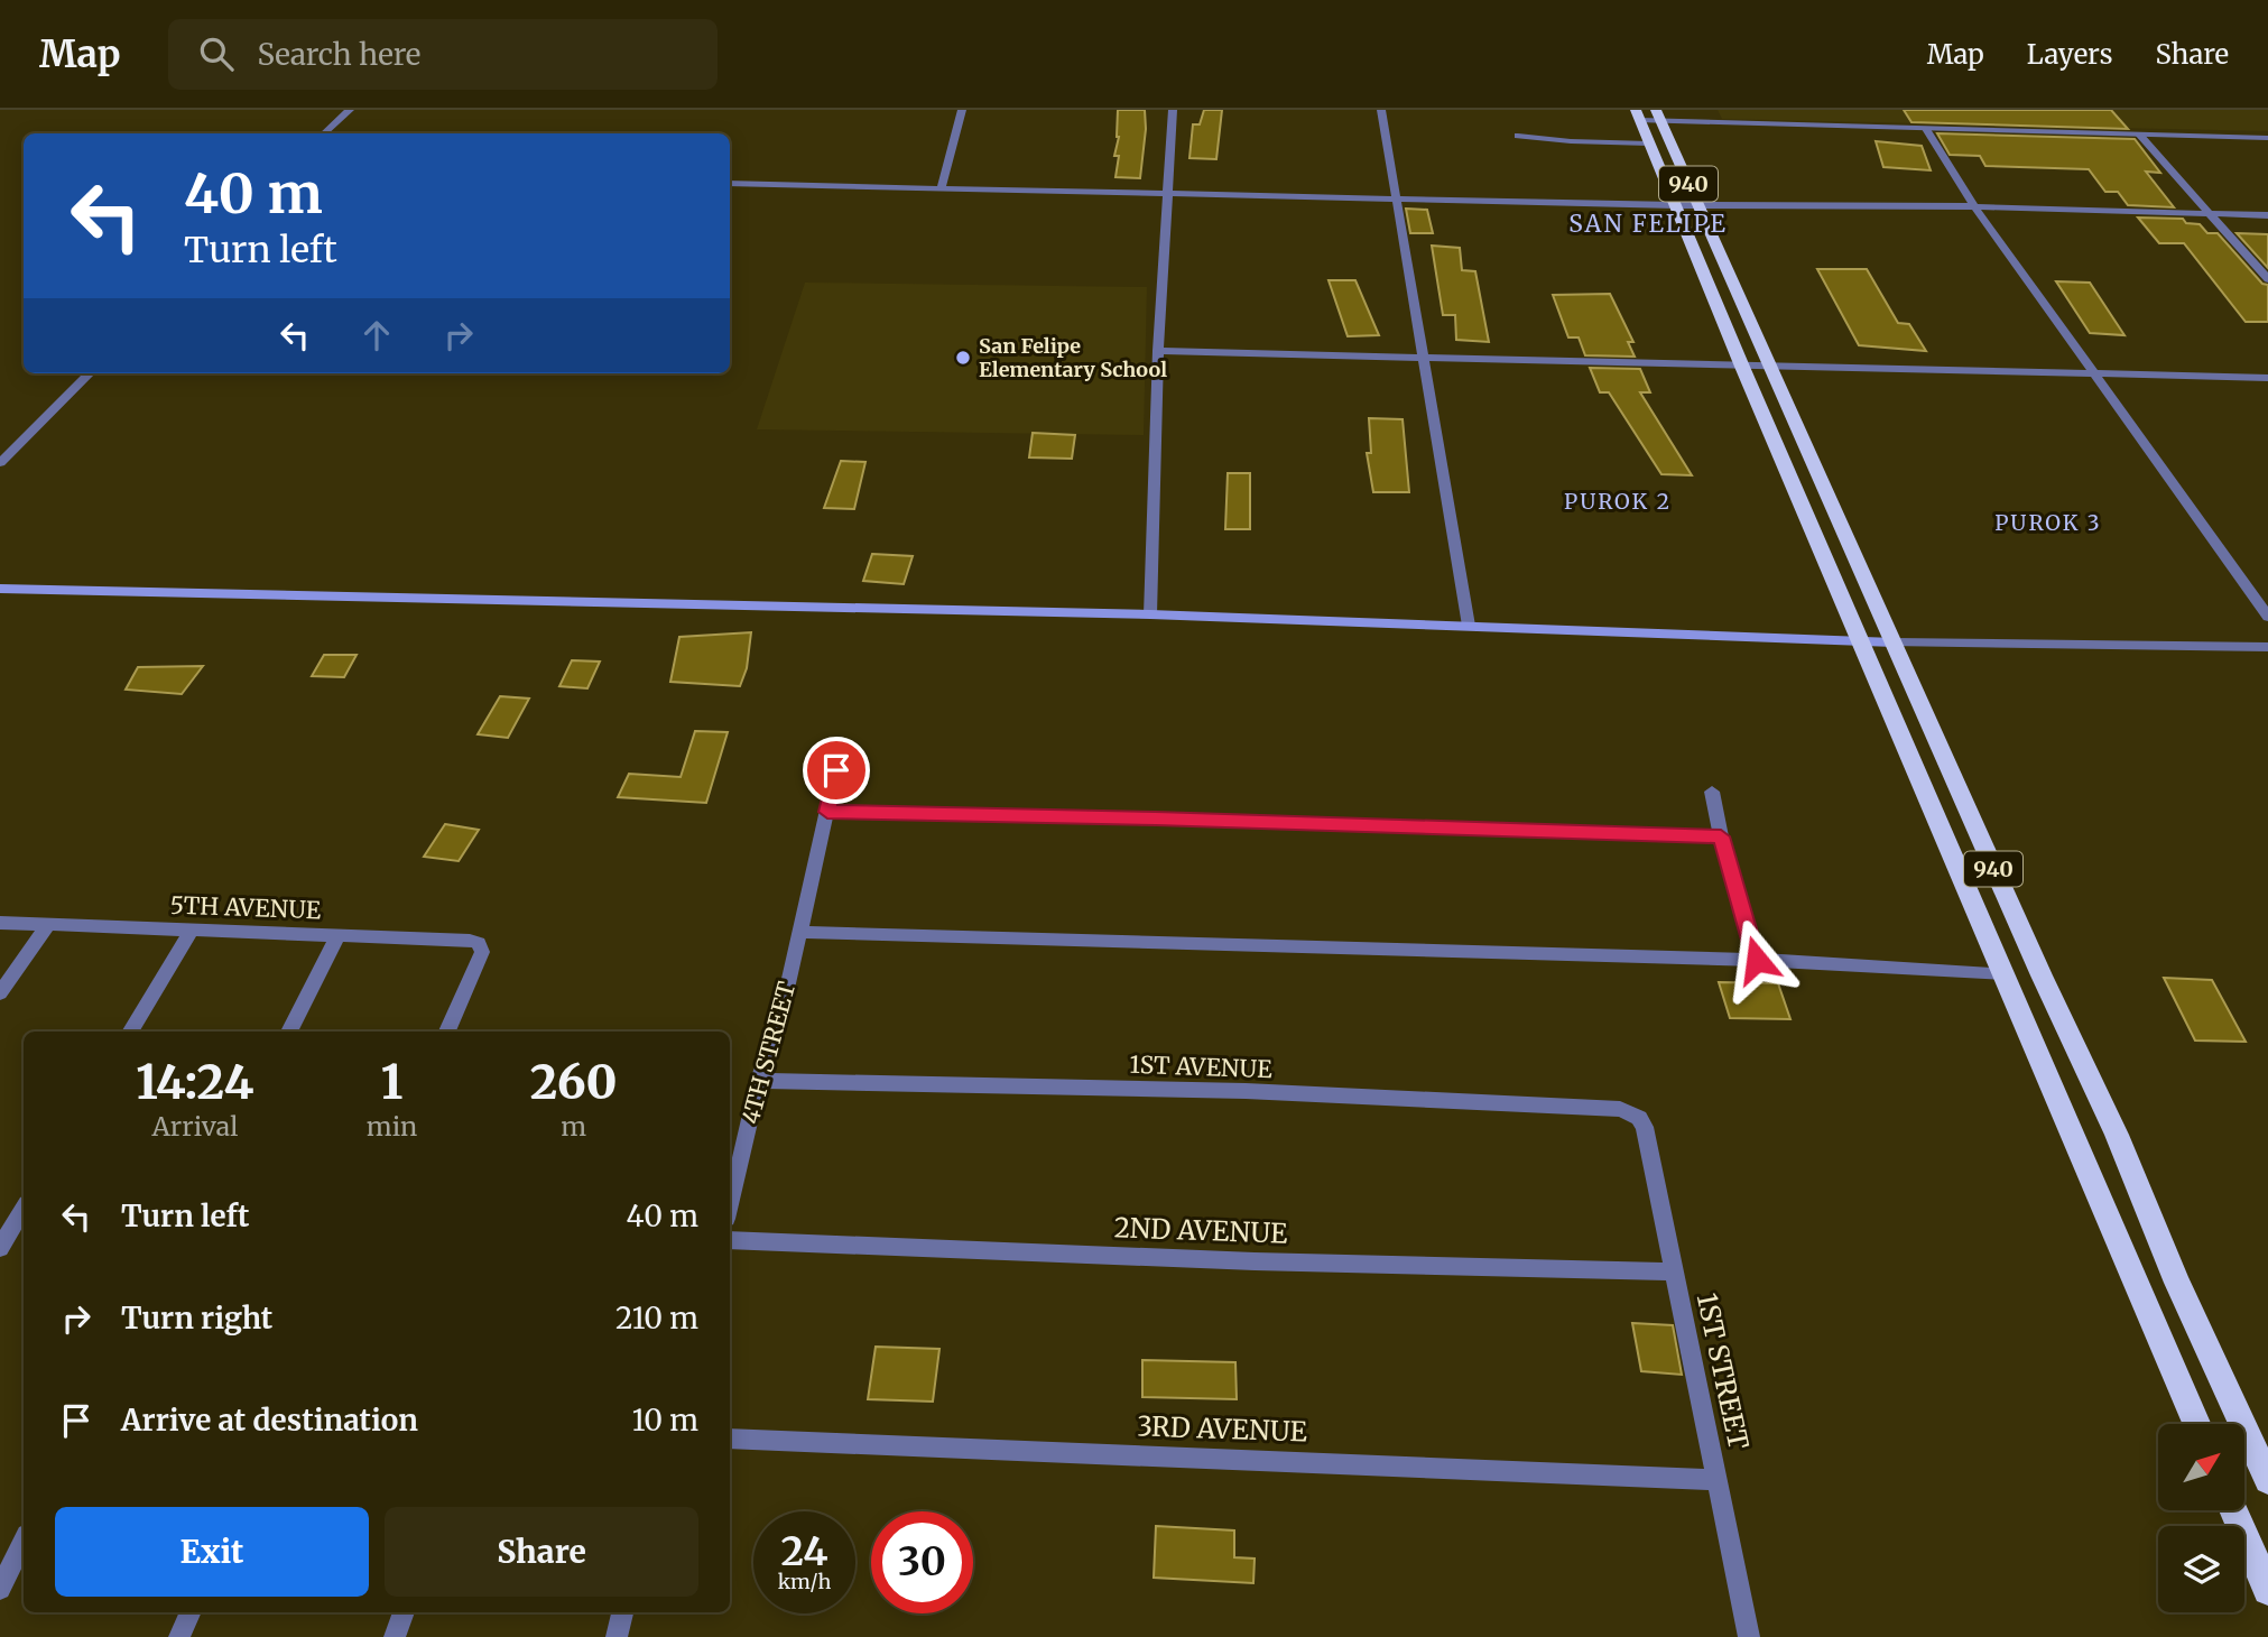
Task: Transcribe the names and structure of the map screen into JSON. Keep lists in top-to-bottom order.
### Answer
{
  "streets": {
    "highway": ["940"],
    "street": [
      "5TH AVENUE",
      "4TH STREET",
      "1ST AVENUE",
      "2ND AVENUE",
      "1ST STREET",
      "3RD AVENUE"
    ]
  },
  "crossings": [
    ["4TH STREET", "1ST AVENUE"],
    ["1ST AVENUE", "1ST STREET"],
    ["2ND AVENUE", "1ST STREET"],
    ["1ST STREET", "3RD AVENUE"]
  ],
  "districts": ["SAN FELIPE", "PUROK 2", "PUROK 3"],
  "places": ["San Felipe Elementary School"],
  "north": "top right",
  "page": {
    "header": "Map",
    "search": "Search here",
    "nav": ["Map", "Layers", "Share"],
    "turn": ["40 m", "Turn left"],
    "eta": [
      "14:24",
      "Arrival",
      "1",
      "min",
      "260",
      "m"
    ],
    "list": [
      {
        "name": "Turn left",
        "value": "40 m"
      },
      {
        "name": "Turn right",
        "value": "210 m"
      },
      {
        "name": "Arrive at destination",
        "value": "10 m"
      }
    ],
    "buttons": ["Exit", "Share"],
    "speed": "24 km/h",
    "limit": "30"
  }
}
